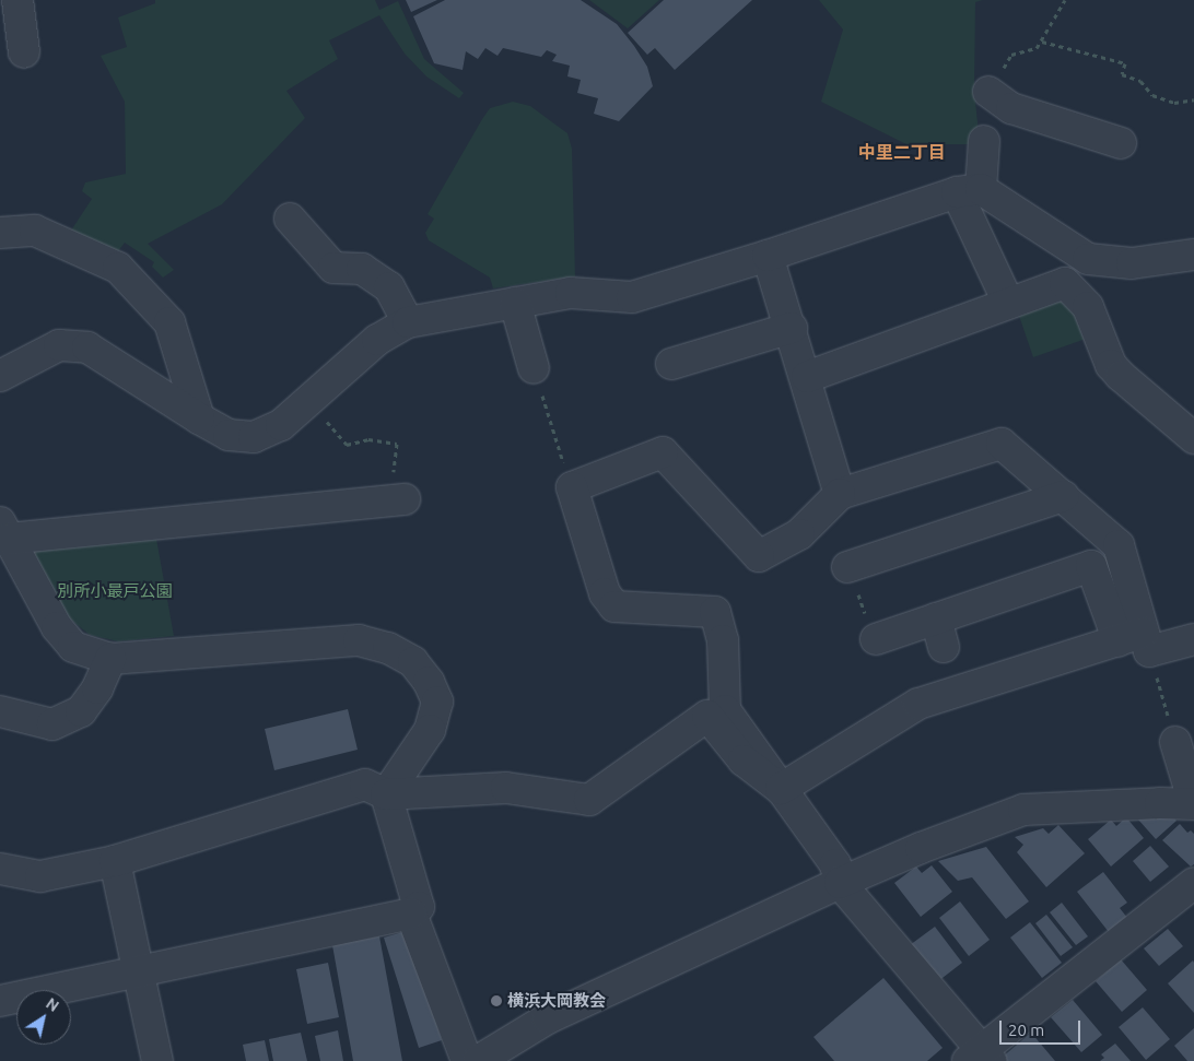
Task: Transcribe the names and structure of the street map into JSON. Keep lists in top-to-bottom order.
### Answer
{
  "districts": ["中里二丁目"],
  "parks": ["別所小最戸公園"],
  "places": ["横浜大岡教会"],
  "scale_bar": "20 m",
  "north": "top right"
}
